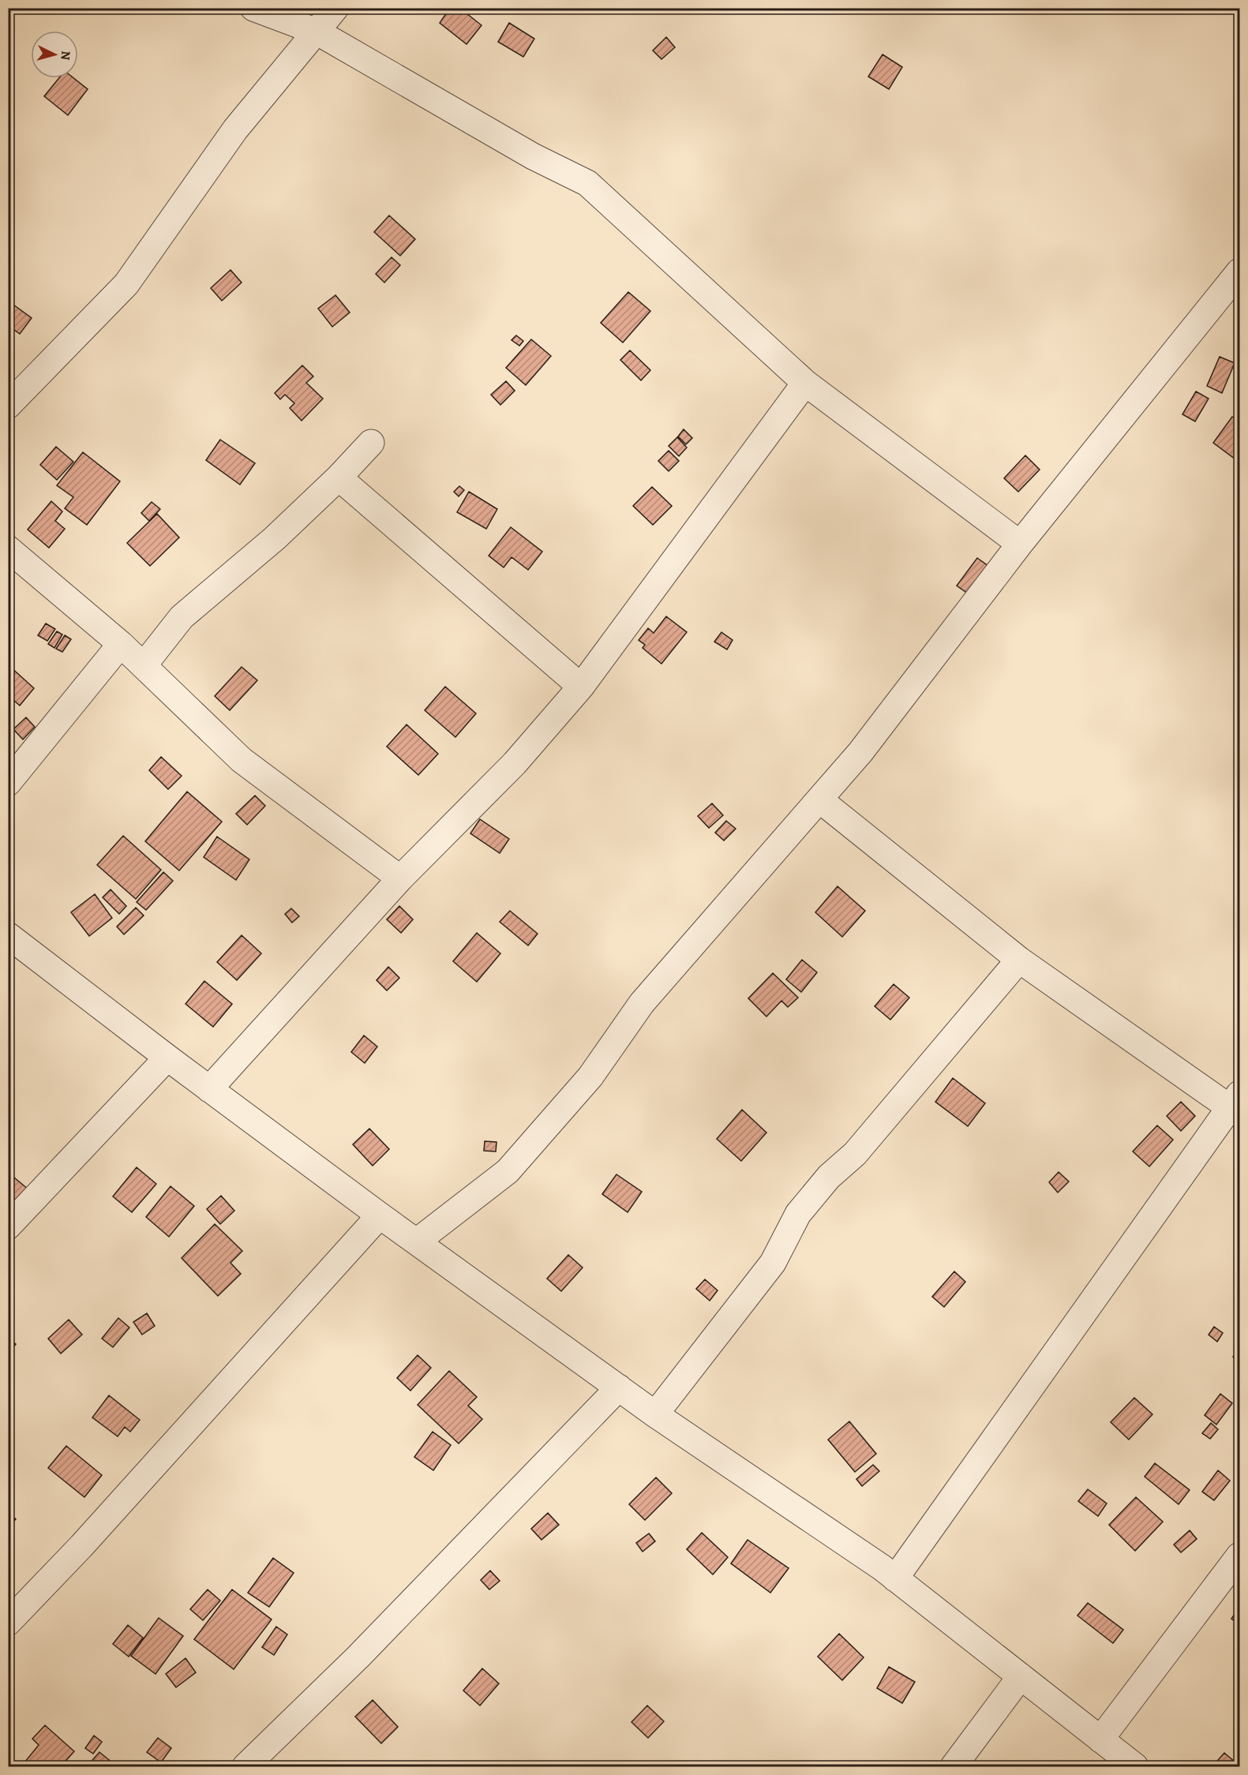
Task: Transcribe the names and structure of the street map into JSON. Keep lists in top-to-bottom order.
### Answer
{
  "north": "right"
}
